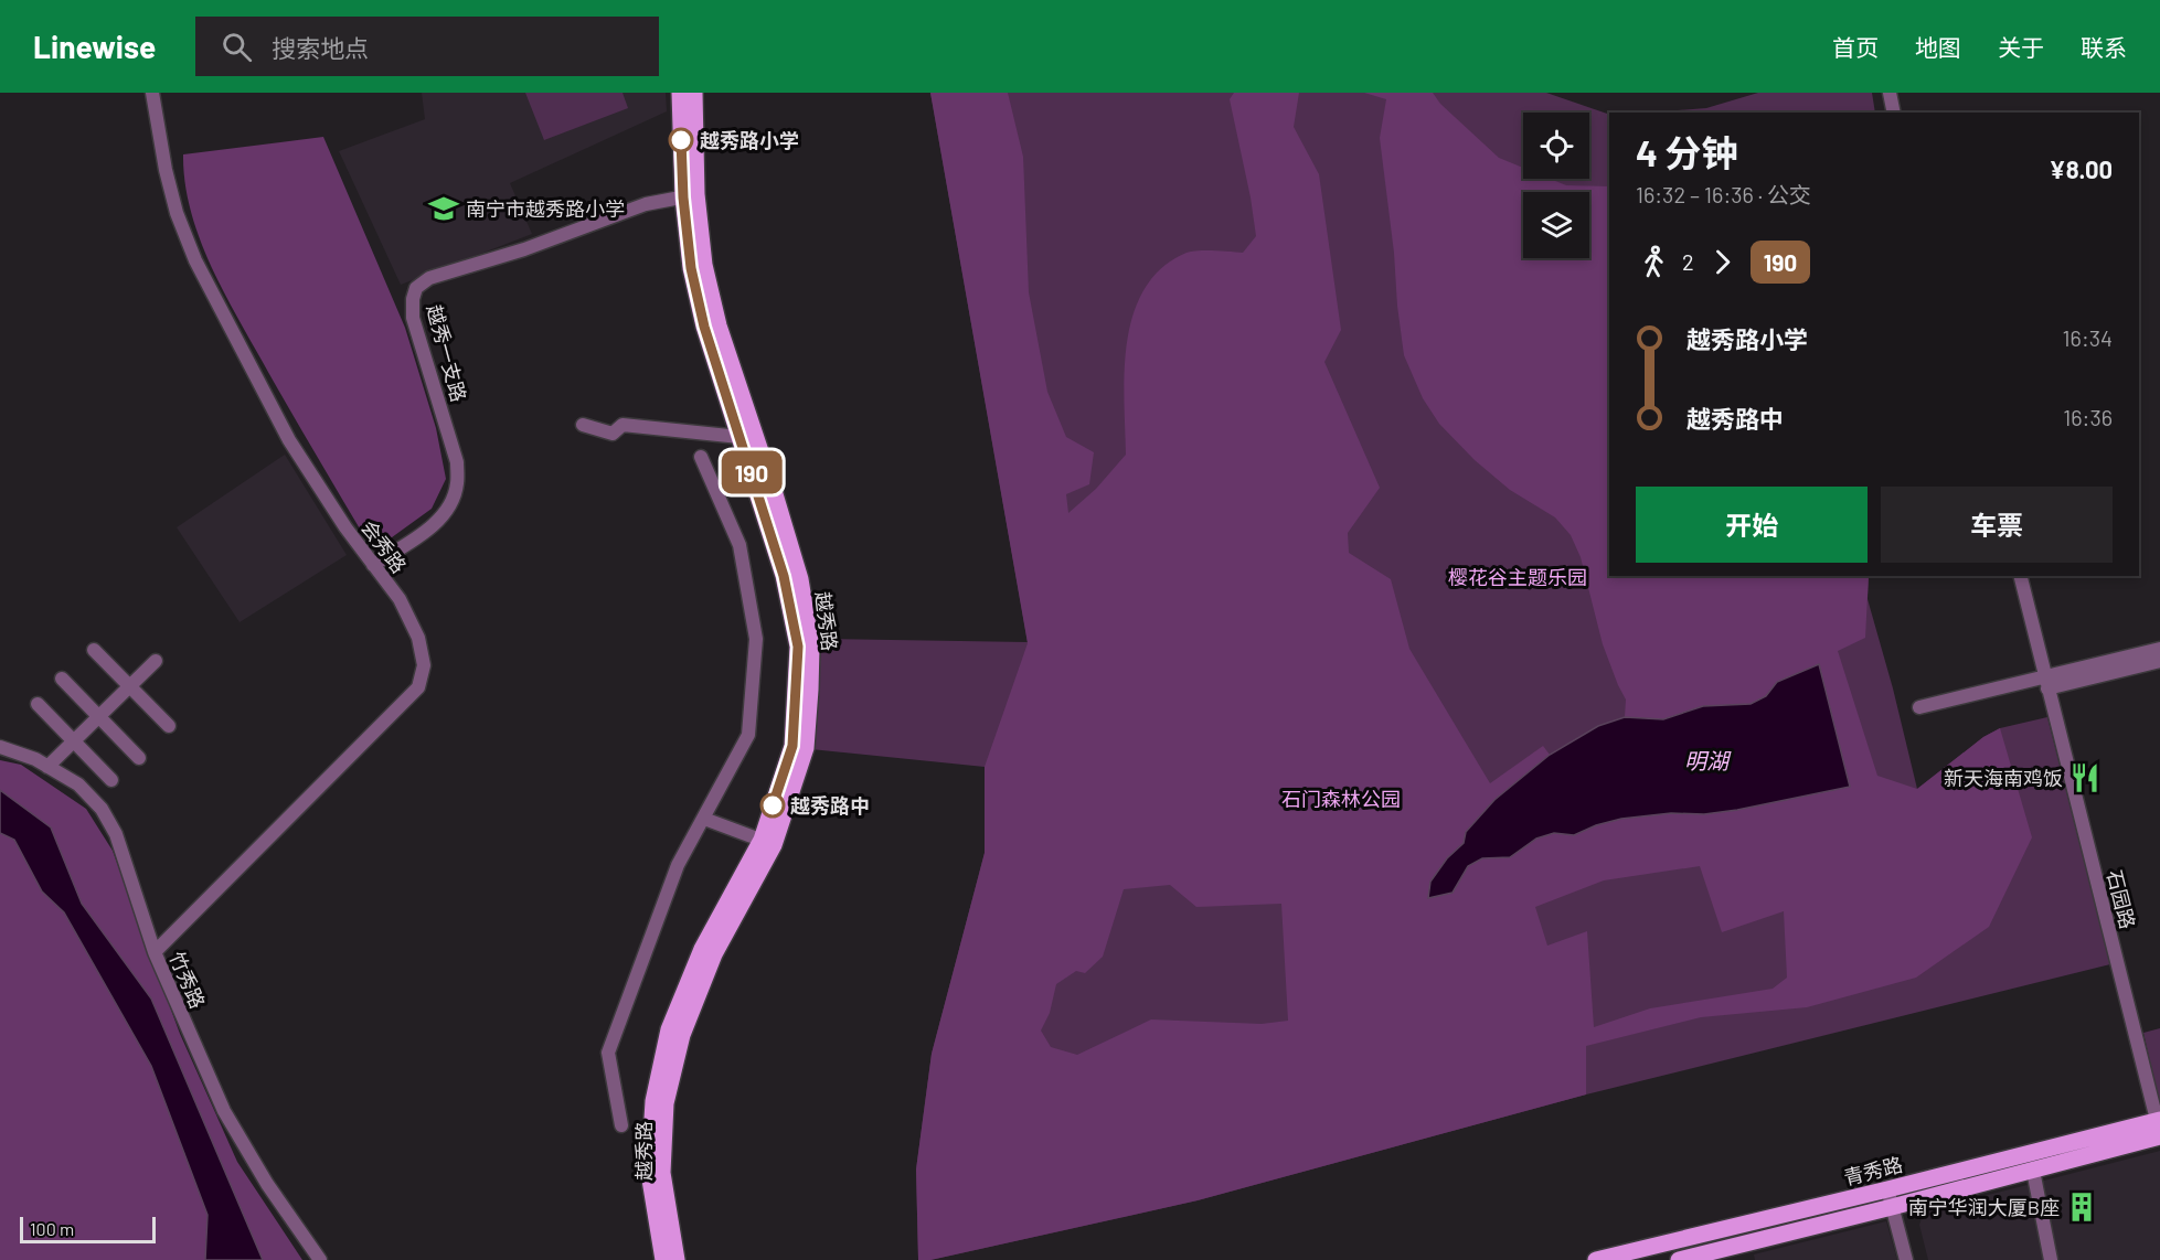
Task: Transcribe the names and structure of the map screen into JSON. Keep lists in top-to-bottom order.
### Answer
{
  "streets": {
    "main road": ["越秀路", "青秀路"],
    "street": [
      "越秀一支路",
      "会秀路",
      "石园路",
      "竹秀路"
    ]
  },
  "crossings": [
    ["越秀一支路", "会秀路"],
    ["越秀一支路", "越秀路"],
    ["会秀路", "竹秀路"],
    ["石园路", "青秀路"]
  ],
  "water": ["明湖"],
  "parks": ["樱花谷主题乐园", "石门森林公园"],
  "places": {
    "other": ["越秀路小学", "越秀路中"],
    "school or university": ["南宁市越秀路小学"],
    "restaurant": ["新天海南鸡饭"],
    "building": ["南宁华润大厦B座"]
  },
  "lines": ["bus line 190"],
  "scale_bar": "100 m",
  "page": {
    "header": "Linewise",
    "search": "搜索地点",
    "nav": [
      "首页",
      "地图",
      "关于",
      "联系"
    ],
    "on_map": "190",
    "heading": ["4 分钟", "16:32 – 16:36 · 公交", "¥8.00"],
    "legs": ["2", "190"],
    "list": [
      {
        "name": "越秀路小学",
        "value": "16:34"
      },
      {
        "name": "越秀路中",
        "value": "16:36"
      }
    ],
    "buttons": ["开始", "车票"],
    "scale": "100 m"
  }
}
